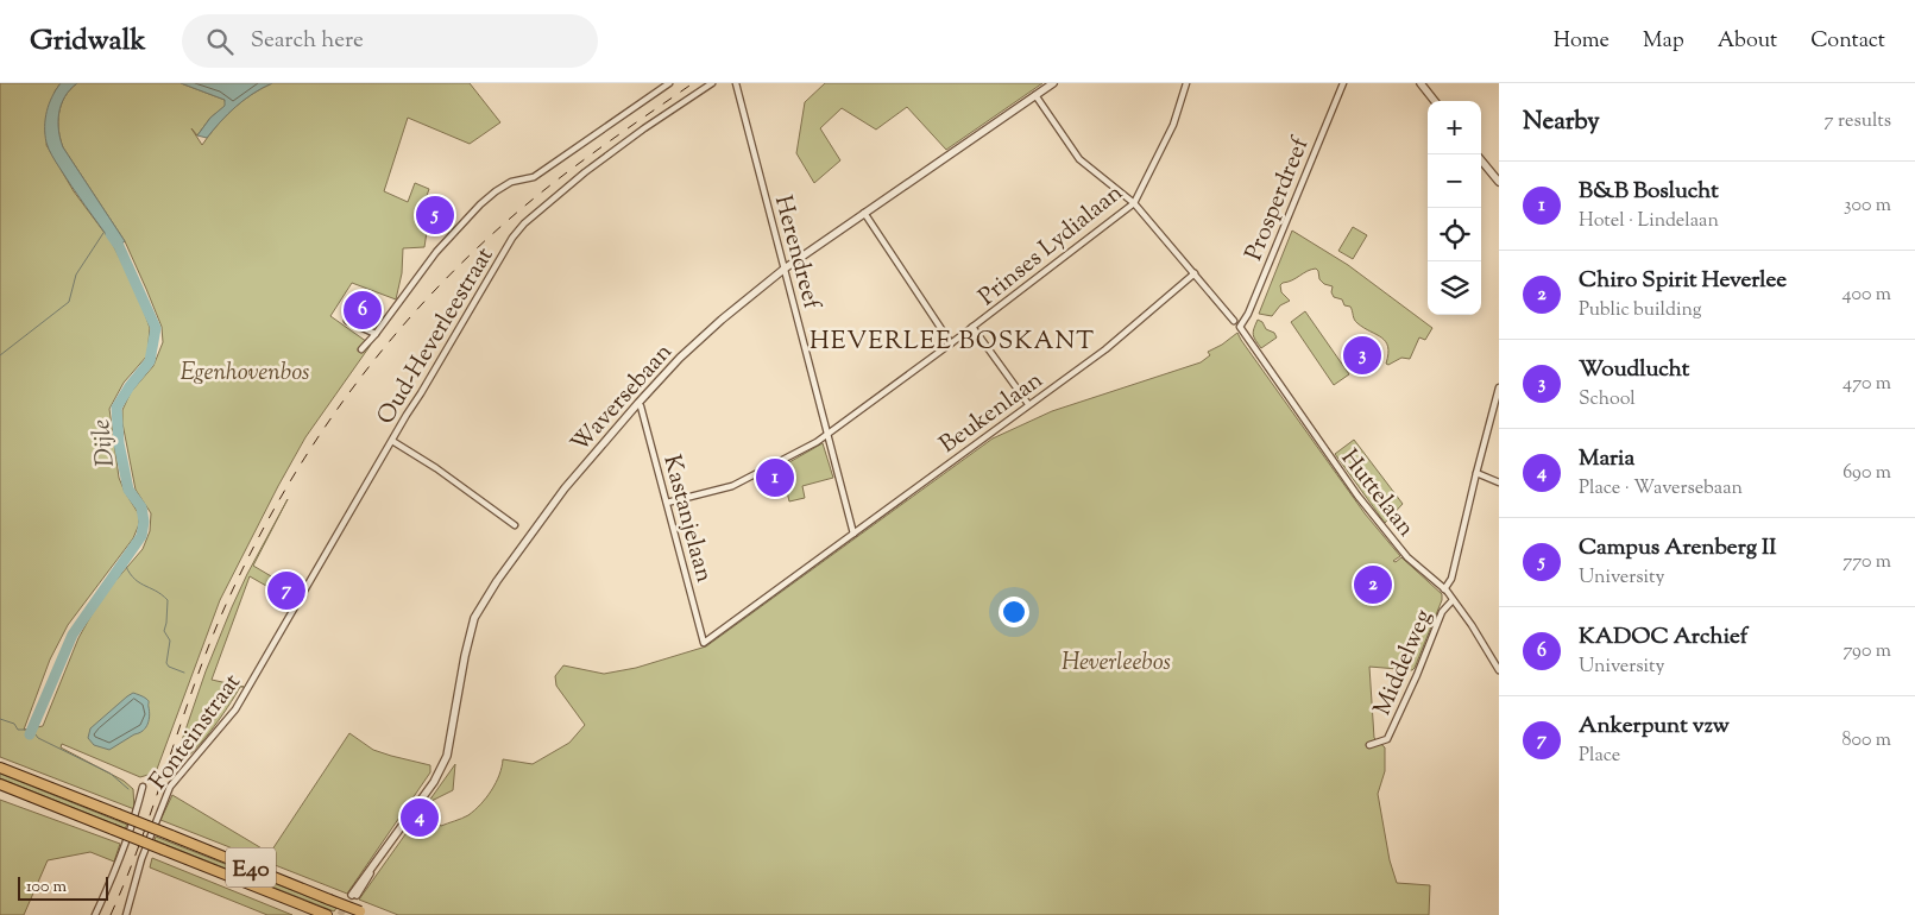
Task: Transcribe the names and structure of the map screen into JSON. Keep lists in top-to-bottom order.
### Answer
{
  "streets": {
    "highway": ["E40"],
    "street": [
      "Prosperdreef",
      "Prinses Lydialaan",
      "Herendreef",
      "Oud-Heverleestraat",
      "Waversebaan",
      "Beukenlaan",
      "Huttelaan",
      "Kastanjelaan",
      "Middelweg",
      "Fonteinstraat"
    ]
  },
  "crossings": [
    ["Prosperdreef", "Huttelaan"],
    ["Prinses Lydialaan", "Herendreef"],
    ["Prinses Lydialaan", "Kastanjelaan"],
    ["Herendreef", "Waversebaan"],
    ["Herendreef", "Beukenlaan"],
    ["Oud-Heverleestraat", "Fonteinstraat"],
    ["Waversebaan", "Kastanjelaan"],
    ["Beukenlaan", "Kastanjelaan"],
    ["Huttelaan", "Middelweg"]
  ],
  "districts": ["HEVERLEE BOSKANT"],
  "water": ["Dijle"],
  "parks": ["Egenhovenbos", "Heverleebos"],
  "scale_bar": "100 m",
  "page": {
    "header": "Gridwalk",
    "search": "Search here",
    "nav": [
      "Home",
      "Map",
      "About",
      "Contact"
    ],
    "heading": ["Nearby", "7 results"],
    "map_buttons": ["+", "−"],
    "list": [
      {
        "mark": "1",
        "name": "B&B Boslucht",
        "note": "Hotel · Lindelaan",
        "value": "300 m"
      },
      {
        "mark": "2",
        "name": "Chiro Spirit Heverlee",
        "note": "Public building",
        "value": "400 m"
      },
      {
        "mark": "3",
        "name": "Woudlucht",
        "note": "School",
        "value": "470 m"
      },
      {
        "mark": "4",
        "name": "Maria",
        "note": "Place · Waversebaan",
        "value": "690 m"
      },
      {
        "mark": "5",
        "name": "Campus Arenberg II",
        "note": "University",
        "value": "770 m"
      },
      {
        "mark": "6",
        "name": "KADOC Archief",
        "note": "University",
        "value": "790 m"
      },
      {
        "mark": "7",
        "name": "Ankerpunt vzw",
        "note": "Place",
        "value": "800 m"
      }
    ],
    "pins": [
      "5",
      "6",
      "3",
      "1",
      "2",
      "7",
      "4"
    ],
    "scale": "100 m"
  }
}
